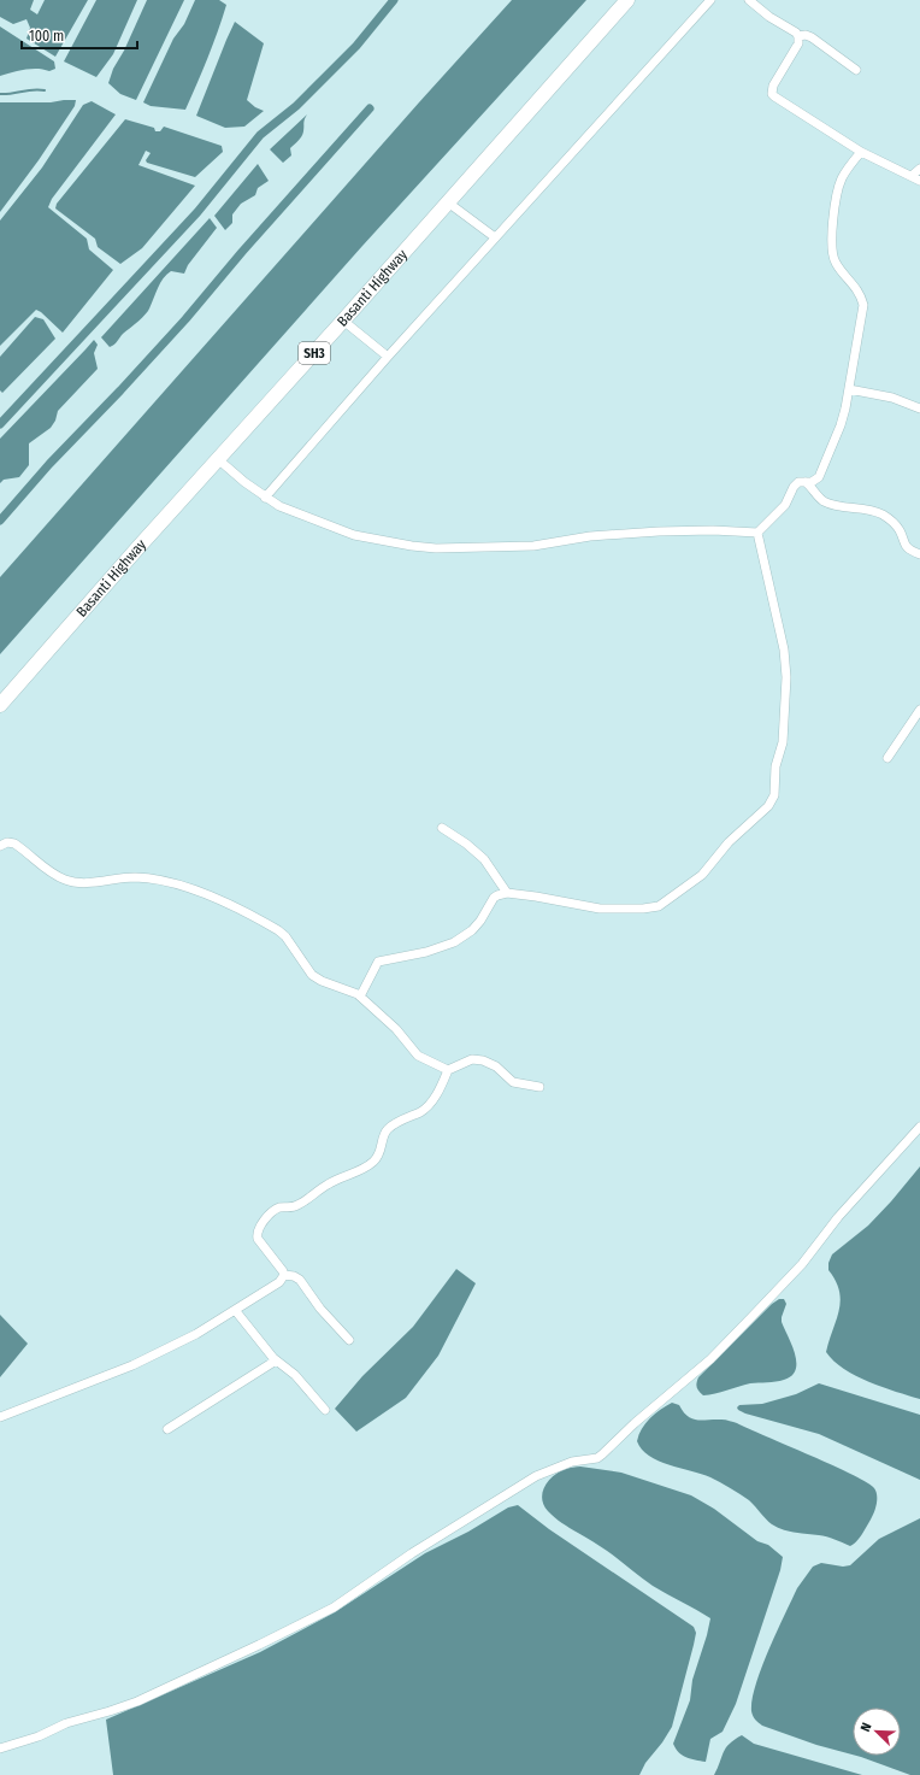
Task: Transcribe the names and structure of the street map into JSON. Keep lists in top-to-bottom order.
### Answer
{
  "streets": {
    "main road": ["Basanti Highway", "SH3"]
  },
  "scale_bar": "100 m",
  "north": "top left"
}
